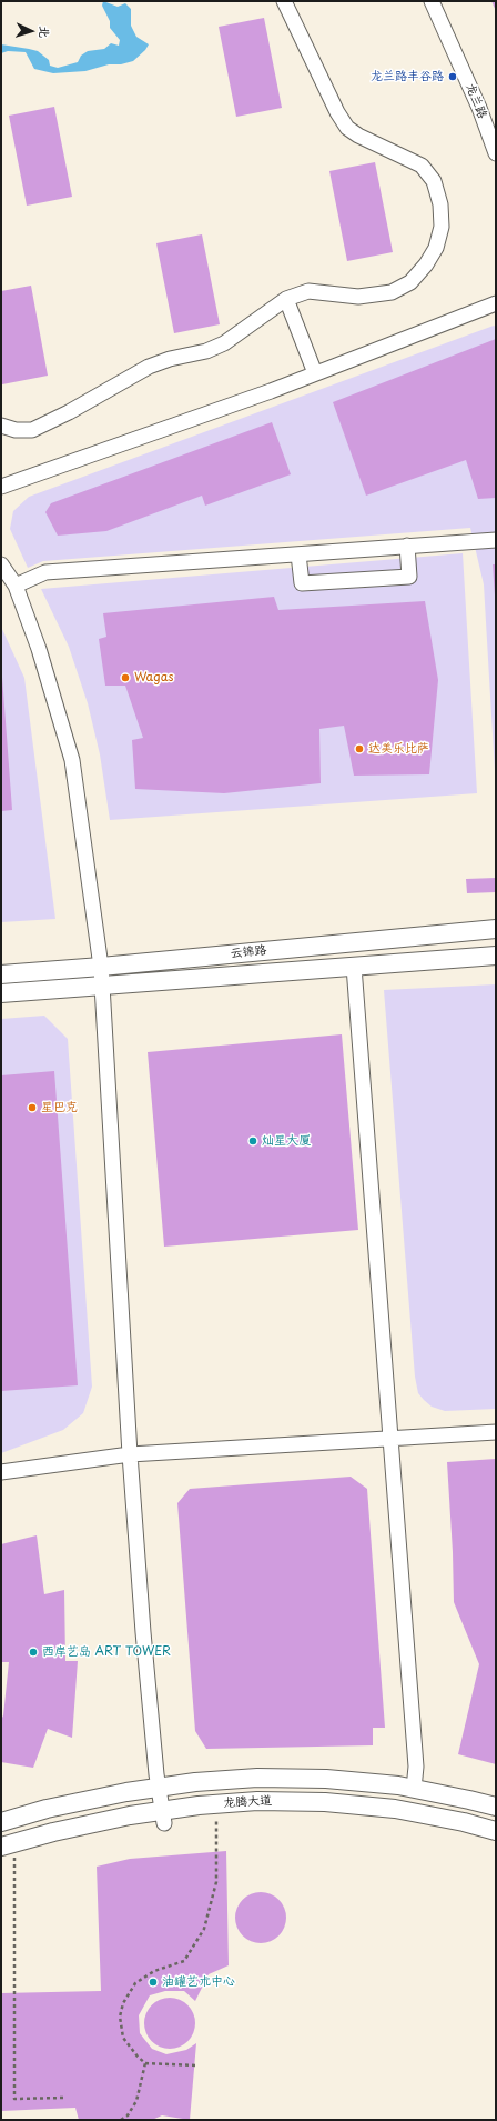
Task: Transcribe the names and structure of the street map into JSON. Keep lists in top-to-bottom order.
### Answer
{
  "streets": {
    "main road": ["云锦路", "龙腾大道"],
    "street": ["龙兰路"]
  },
  "places": [
    "龙兰路丰谷路",
    "Wagas",
    "达美乐比萨",
    "星巴克",
    "灿星大厦",
    "西岸艺岛 ART TOWER",
    "油罐艺术中心"
  ],
  "north": "right"
}
